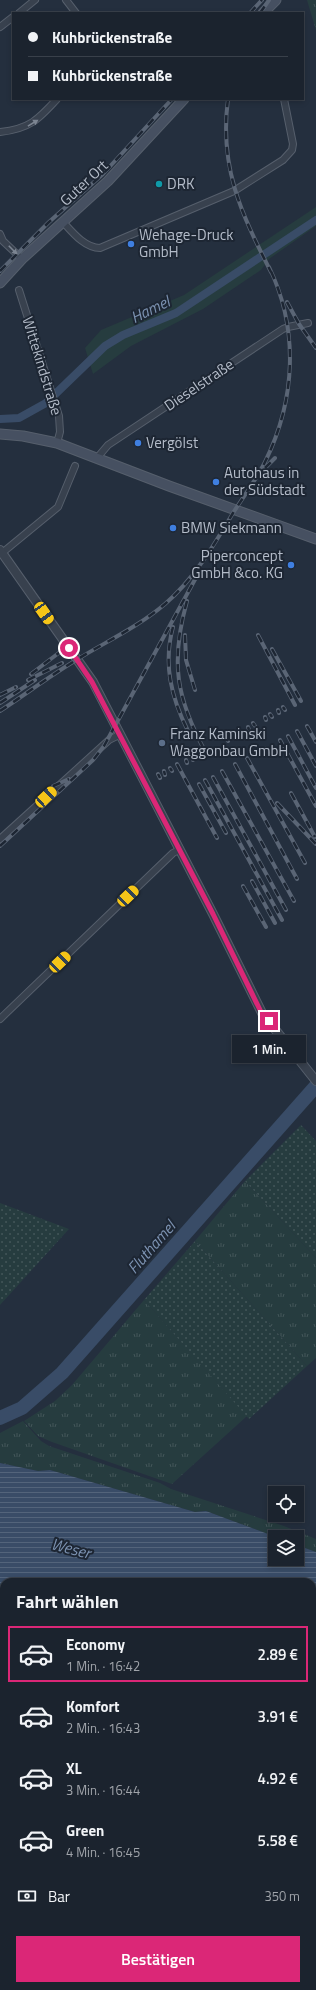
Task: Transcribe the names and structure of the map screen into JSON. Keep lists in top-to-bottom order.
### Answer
{
  "streets": {
    "main road": ["Guter Ort"],
    "street": ["Wittekindstraße", "Dieselstraße"]
  },
  "water": ["Hamel", "Fluthamel", "Weser"],
  "places": [
    "DRK",
    "Wehage-Druck GmbH",
    "Vergölst",
    "Autohaus in der Südstadt",
    "BMW Siekmann",
    "Piperconcept GmbH &co. KG",
    "Franz Kaminski Waggonbau GmbH"
  ],
  "page": {
    "banner": ["Kuhbrückenstraße", "Kuhbrückenstraße"],
    "bubble": "1 Min.",
    "heading": "Fahrt wählen",
    "list": [
      {
        "name": "Economy",
        "note": "1 Min. · 16:42",
        "value": "2.89 €"
      },
      {
        "name": "Komfort",
        "note": "2 Min. · 16:43",
        "value": "3.91 €"
      },
      {
        "name": "XL",
        "note": "3 Min. · 16:44",
        "value": "4.92 €"
      },
      {
        "name": "Green",
        "note": "4 Min. · 16:45",
        "value": "5.58 €"
      }
    ],
    "pay": ["Bar", "350 m"],
    "buttons": "Bestätigen"
  }
}
